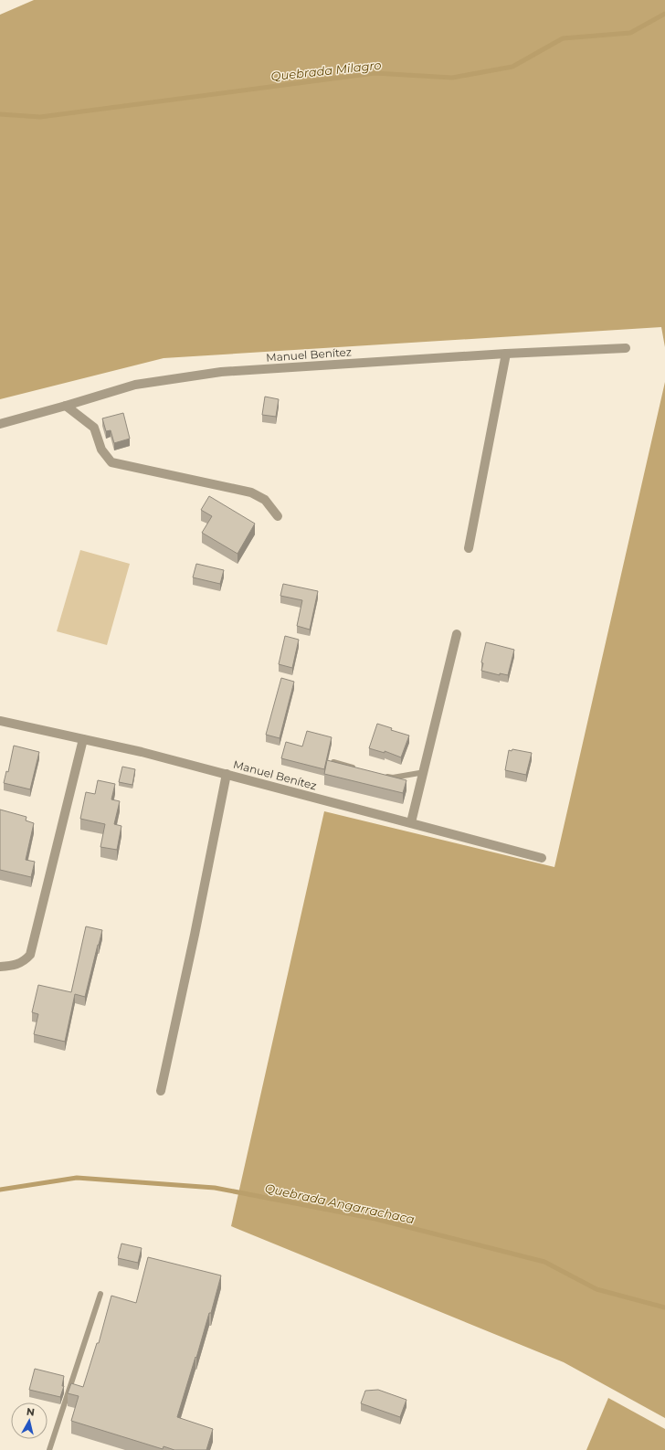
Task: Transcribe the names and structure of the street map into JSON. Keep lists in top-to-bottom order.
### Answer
{
  "streets": {
    "street": ["Manuel Benítez"]
  },
  "water": ["Quebrada Milagro", "Quebrada Angarrachaca"],
  "north": "top"
}
